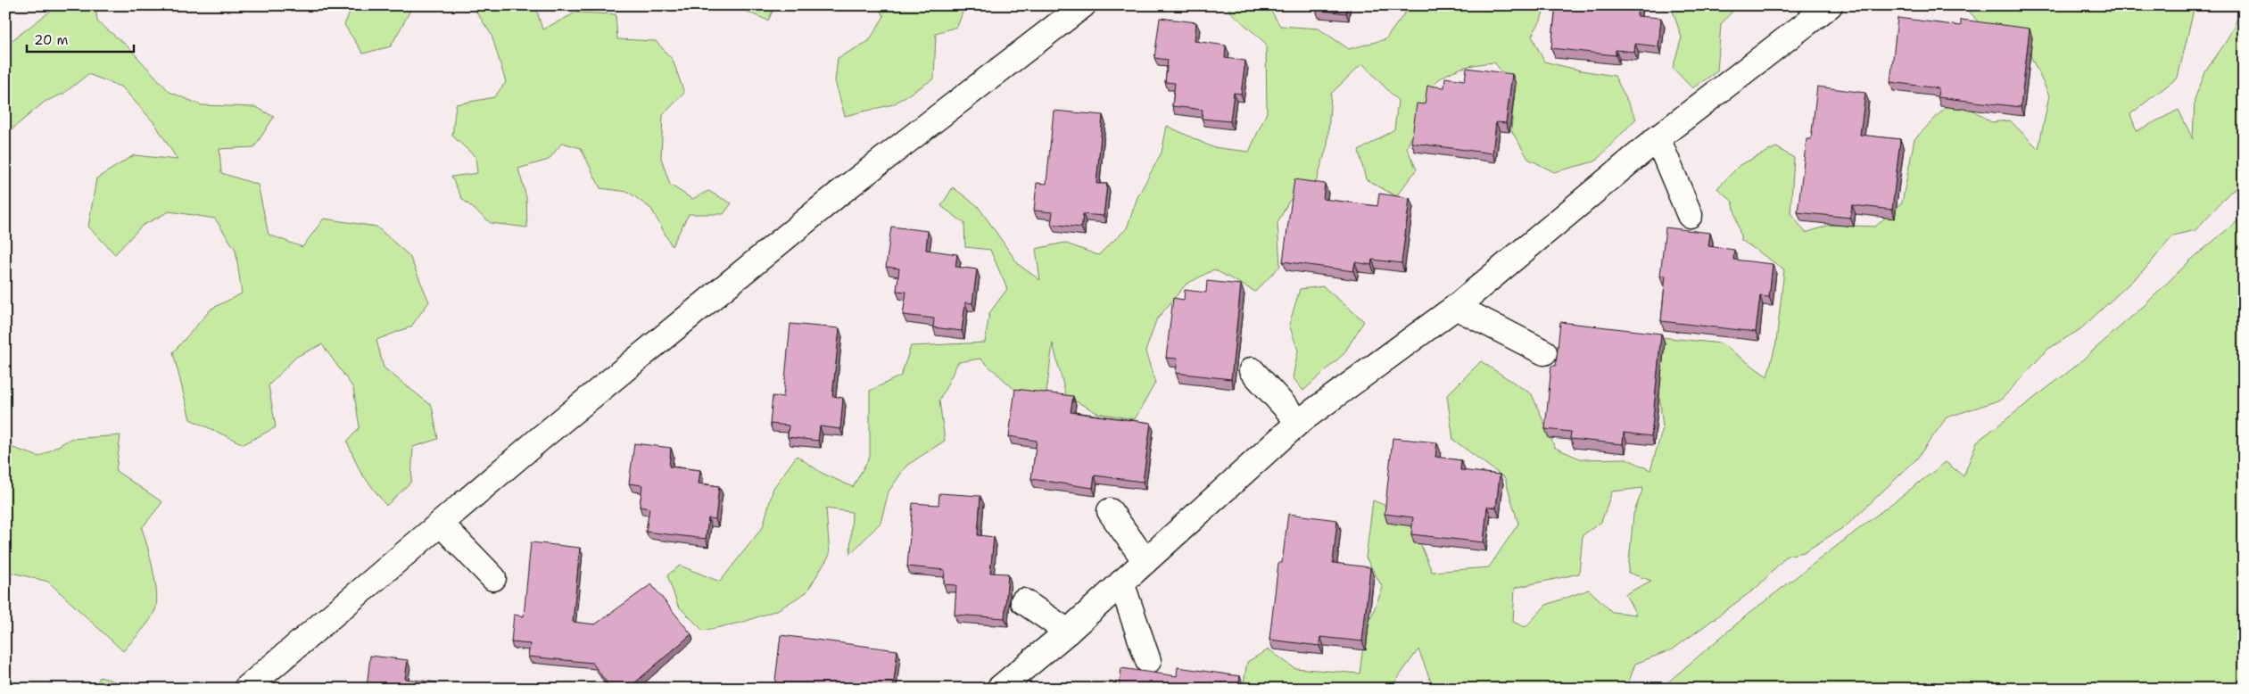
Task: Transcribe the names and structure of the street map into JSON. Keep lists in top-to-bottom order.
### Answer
{
  "scale_bar": "20 m"
}
